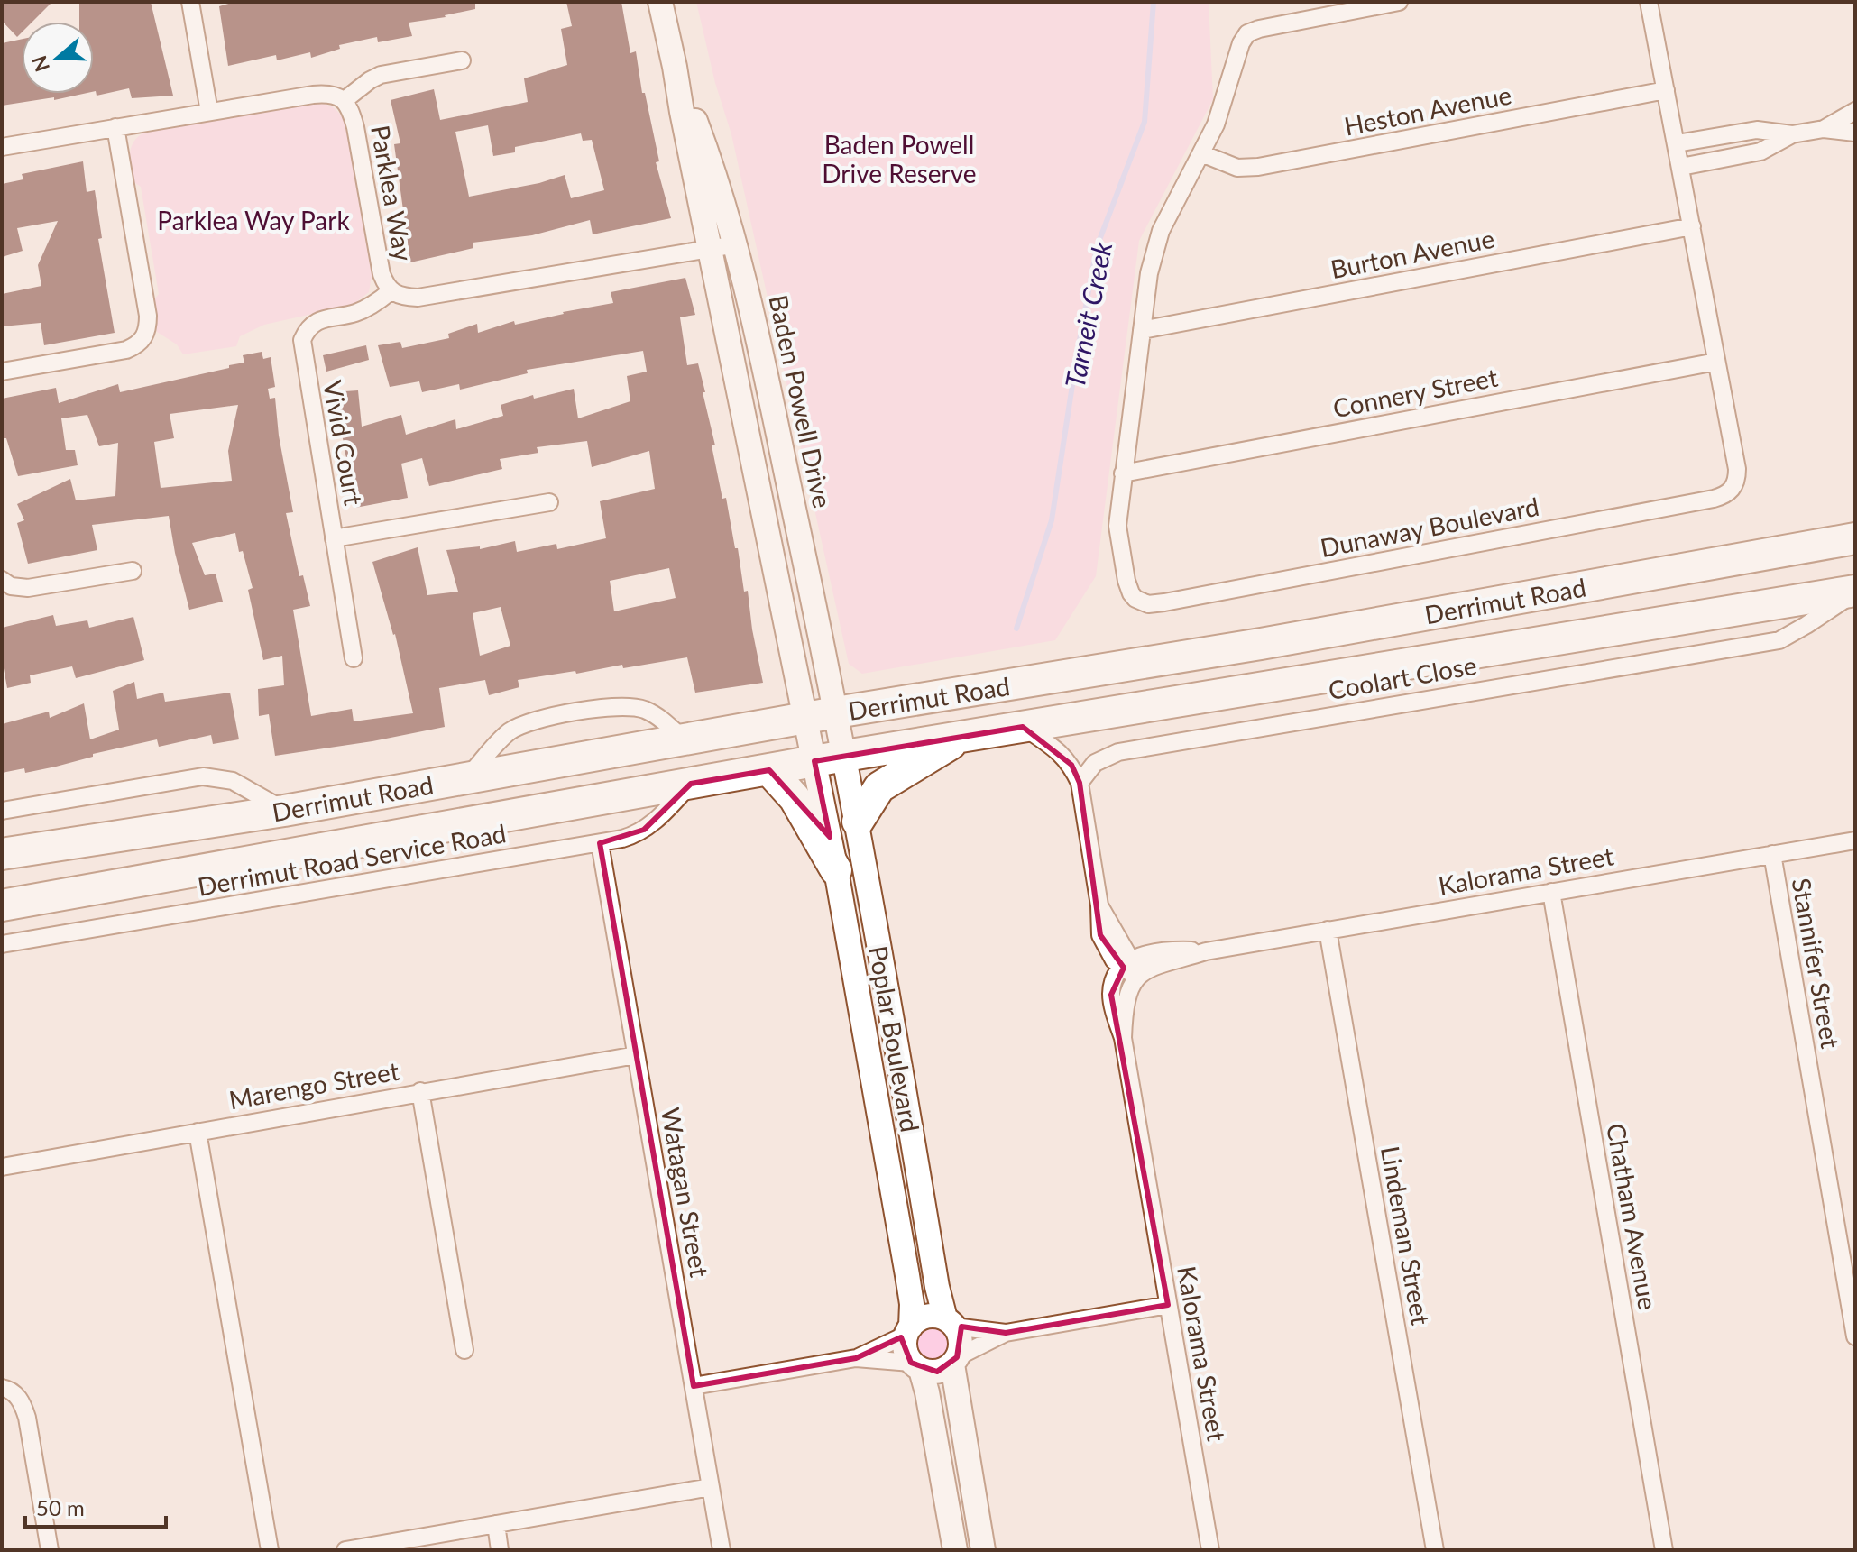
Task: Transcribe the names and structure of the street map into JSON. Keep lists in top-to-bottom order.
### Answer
{
  "streets": {
    "highway": ["Derrimut Road"],
    "street": [
      "Heston Avenue",
      "Parklea Way",
      "Burton Avenue",
      "Connery Street",
      "Baden Powell Drive",
      "Vivid Court",
      "Dunaway Boulevard",
      "Coolart Close",
      "Derrimut Road Service Road",
      "Kalorama Street",
      "Stannifer Street",
      "Poplar Boulevard",
      "Marengo Street",
      "Watagan Street",
      "Chatham Avenue",
      "Lindeman Street"
    ]
  },
  "crossings": [
    ["Parklea Way", "Baden Powell Drive"],
    ["Parklea Way", "Vivid Court"],
    ["Connery Street", "Dunaway Boulevard"],
    ["Baden Powell Drive", "Derrimut Road"],
    ["Baden Powell Drive", "Poplar Boulevard"],
    ["Derrimut Road", "Coolart Close"],
    ["Derrimut Road", "Derrimut Road Service Road"],
    ["Derrimut Road", "Poplar Boulevard"],
    ["Derrimut Road Service Road", "Watagan Street"],
    ["Kalorama Street", "Stannifer Street"],
    ["Kalorama Street", "Chatham Avenue"],
    ["Kalorama Street", "Lindeman Street"],
    ["Marengo Street", "Watagan Street"]
  ],
  "water": ["Tarneit Creek"],
  "parks": ["Baden Powell Drive Reserve", "Parklea Way Park"],
  "scale_bar": "50 m",
  "north": "left"
}
